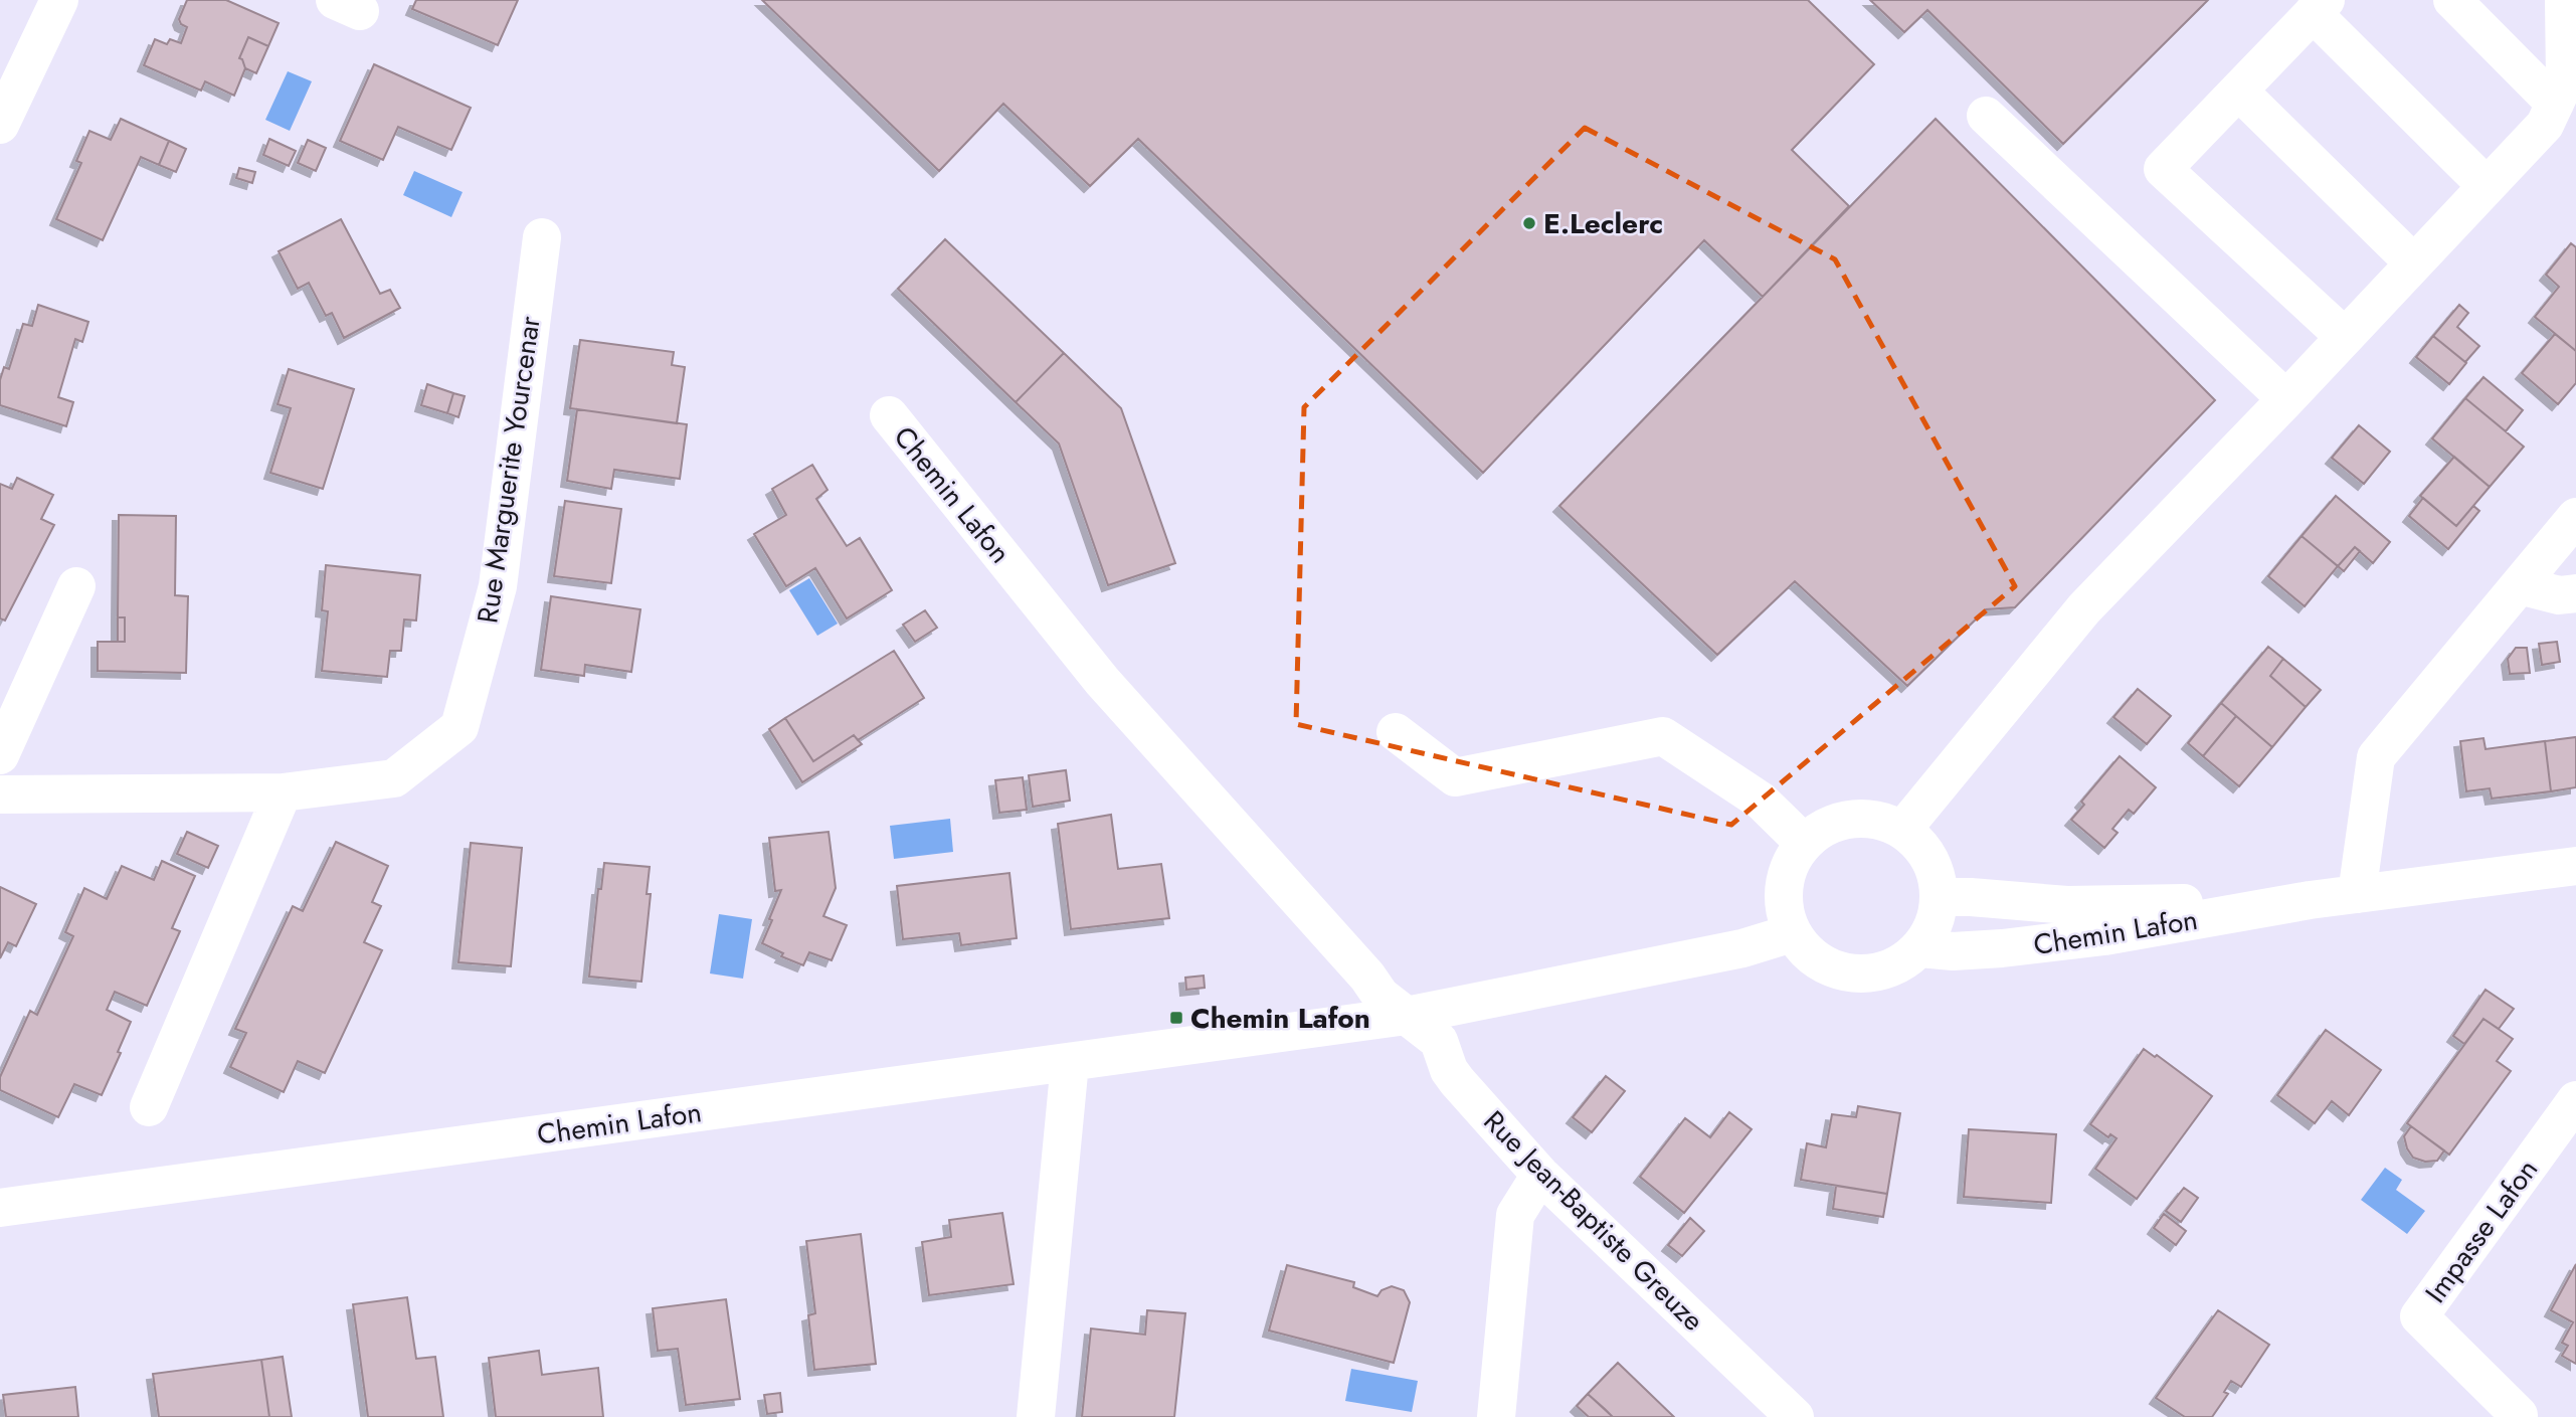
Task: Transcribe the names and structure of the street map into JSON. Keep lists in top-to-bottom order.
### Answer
{
  "streets": {
    "street": [
      "Rue Marguerite Yourcenar",
      "Chemin Lafon",
      "Rue Jean-Baptiste Greuze",
      "Impasse Lafon"
    ]
  },
  "crossings": [
    ["Chemin Lafon", "Rue Jean-Baptiste Greuze"]
  ],
  "places": {
    "other": ["E.Leclerc"],
    "transit": ["Chemin Lafon"]
  }
}
